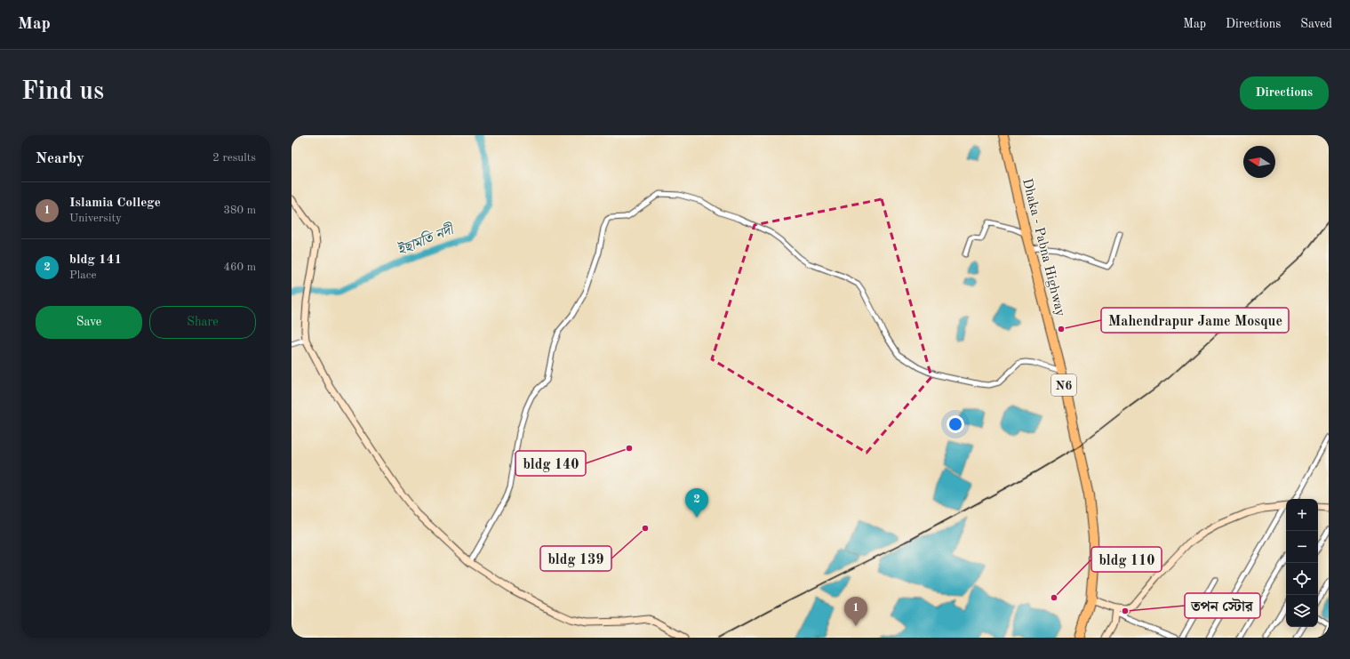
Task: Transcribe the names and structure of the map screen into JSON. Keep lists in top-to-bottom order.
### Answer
{
  "streets": {
    "highway": ["Dhaka - Pabna Highway", "N6"]
  },
  "water": ["ইছামতি নদী"],
  "places": [
    "Mahendrapur Jame Mosque",
    "bldg 140",
    "bldg 139",
    "bldg 110",
    "তপন স্টোর"
  ],
  "north": "left",
  "page": {
    "header": "Map",
    "nav": ["Map", "Directions", "Saved"],
    "buttons": [
      "Directions",
      ["Save", "Share"]
    ],
    "title": "Find us",
    "heading": ["Nearby", "2 results"],
    "list": [
      {
        "mark": "1",
        "name": "Islamia College",
        "note": "University",
        "value": "380 m"
      },
      {
        "mark": "2",
        "name": "bldg 141",
        "note": "Place",
        "value": "460 m"
      }
    ],
    "pins": ["2", "1"],
    "map_buttons": ["+", "−"]
  }
}
